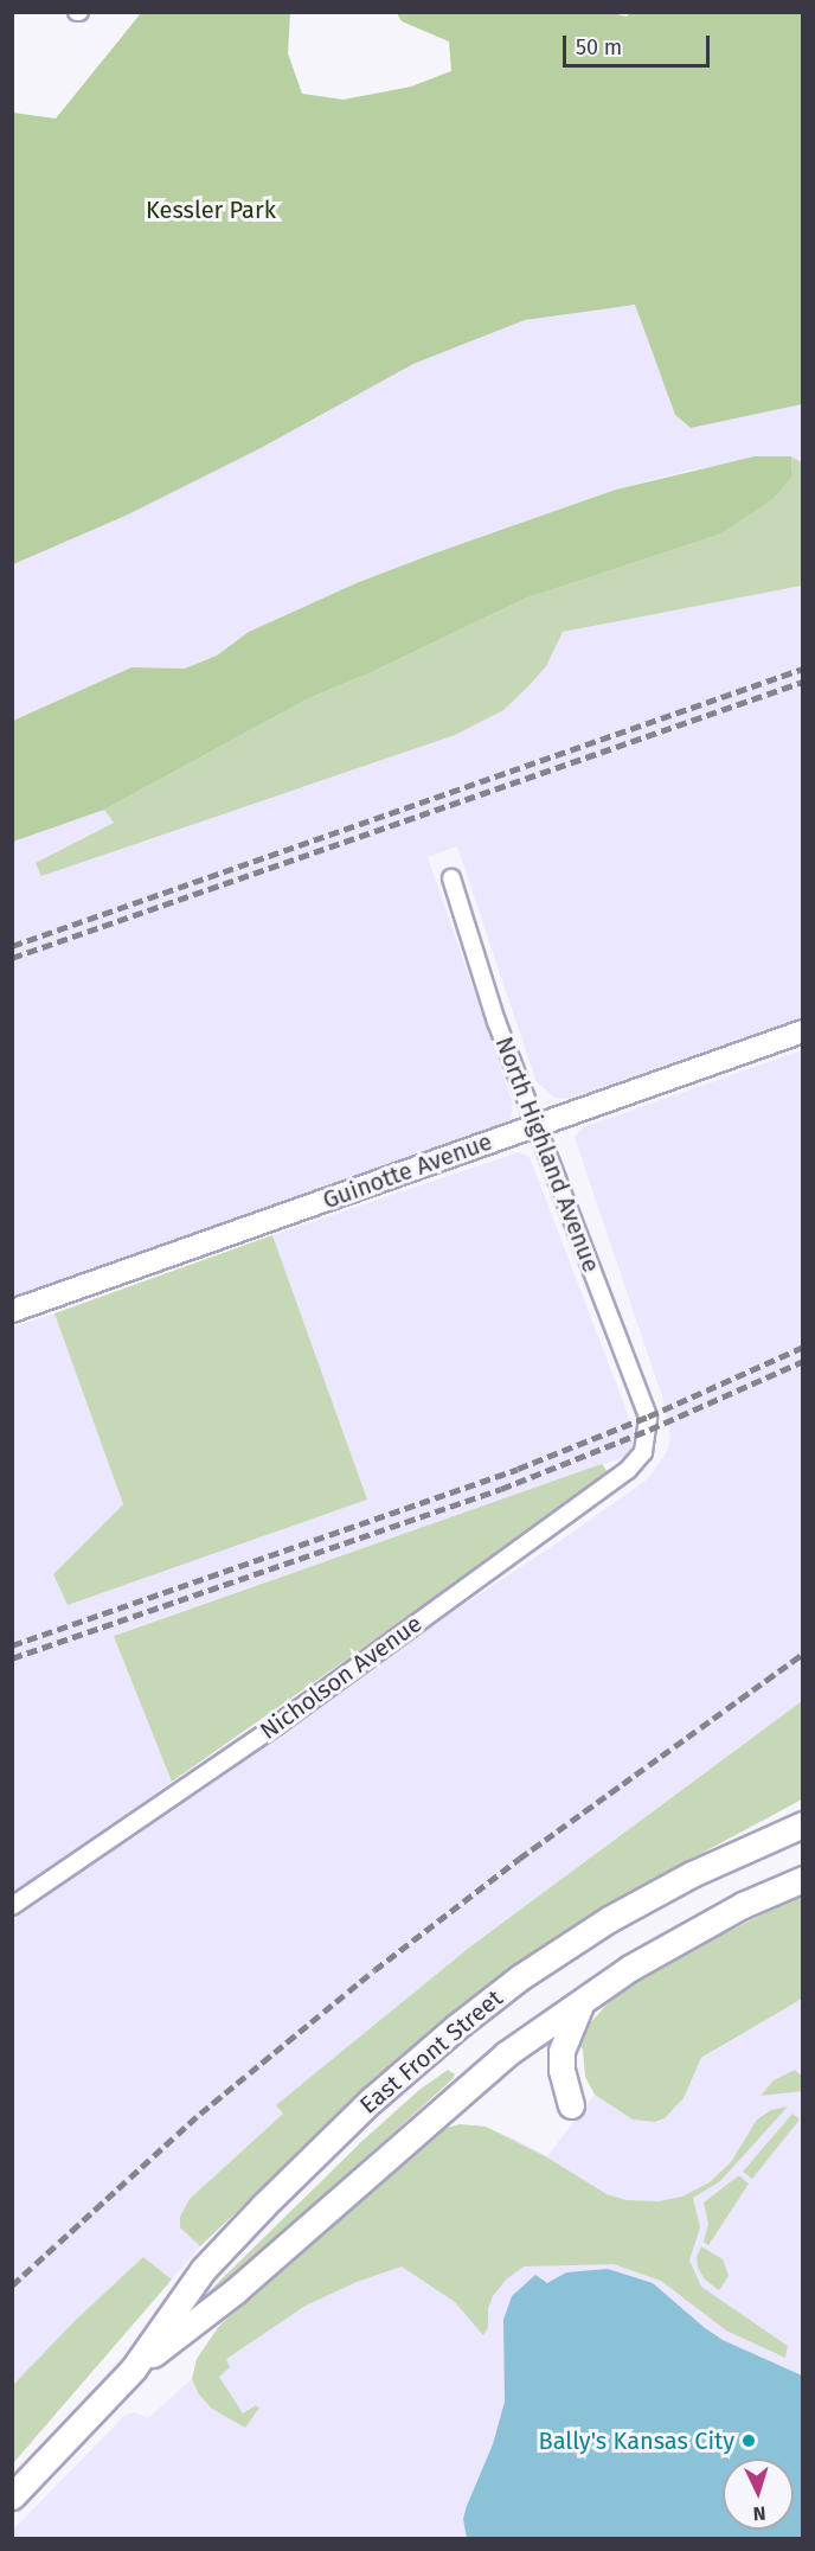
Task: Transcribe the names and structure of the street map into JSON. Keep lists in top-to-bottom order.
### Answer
{
  "streets": {
    "main road": ["East Front Street"],
    "street": ["North Highland Avenue", "Guinotte Avenue", "Nicholson Avenue"]
  },
  "crossings": [
    ["North Highland Avenue", "Guinotte Avenue"],
    ["North Highland Avenue", "Nicholson Avenue"]
  ],
  "parks": ["Kessler Park"],
  "places": ["Bally's Kansas City"],
  "scale_bar": "50 m",
  "north": "bottom"
}
